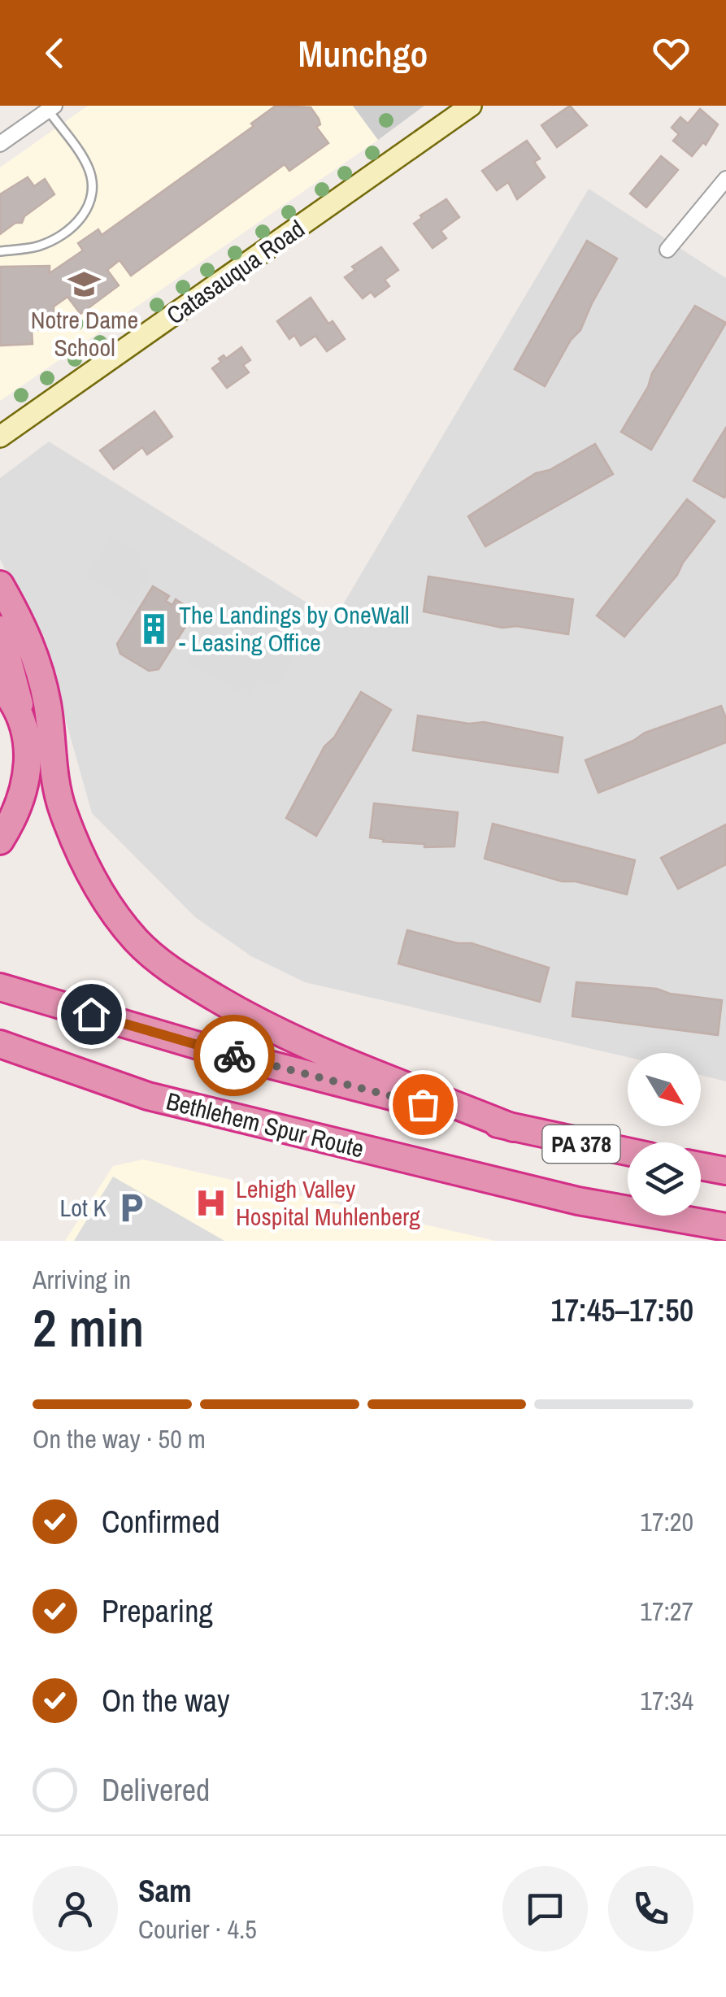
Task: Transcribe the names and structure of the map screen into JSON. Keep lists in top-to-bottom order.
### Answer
{
  "streets": {
    "highway": ["Bethlehem Spur Route", "PA 378"],
    "street": ["Catasauqua Road"]
  },
  "places": {
    "school or university": ["Notre Dame School"],
    "building": ["The Landings by OneWall - Leasing Office"],
    "hospital": ["Lehigh Valley Hospital Muhlenberg"],
    "parking": ["Lot K"]
  },
  "north": "bottom right",
  "page": {
    "header": "Munchgo",
    "heading": ["2 min", "Arriving in", "17:45–17:50"],
    "panel": ["Sam", "Courier · 4.5"],
    "bar": "On the way · 50 m",
    "list": [
      ["Confirmed", "17:20"],
      ["Preparing", "17:27"],
      ["On the way", "17:34"],
      "Delivered"
    ]
  }
}
